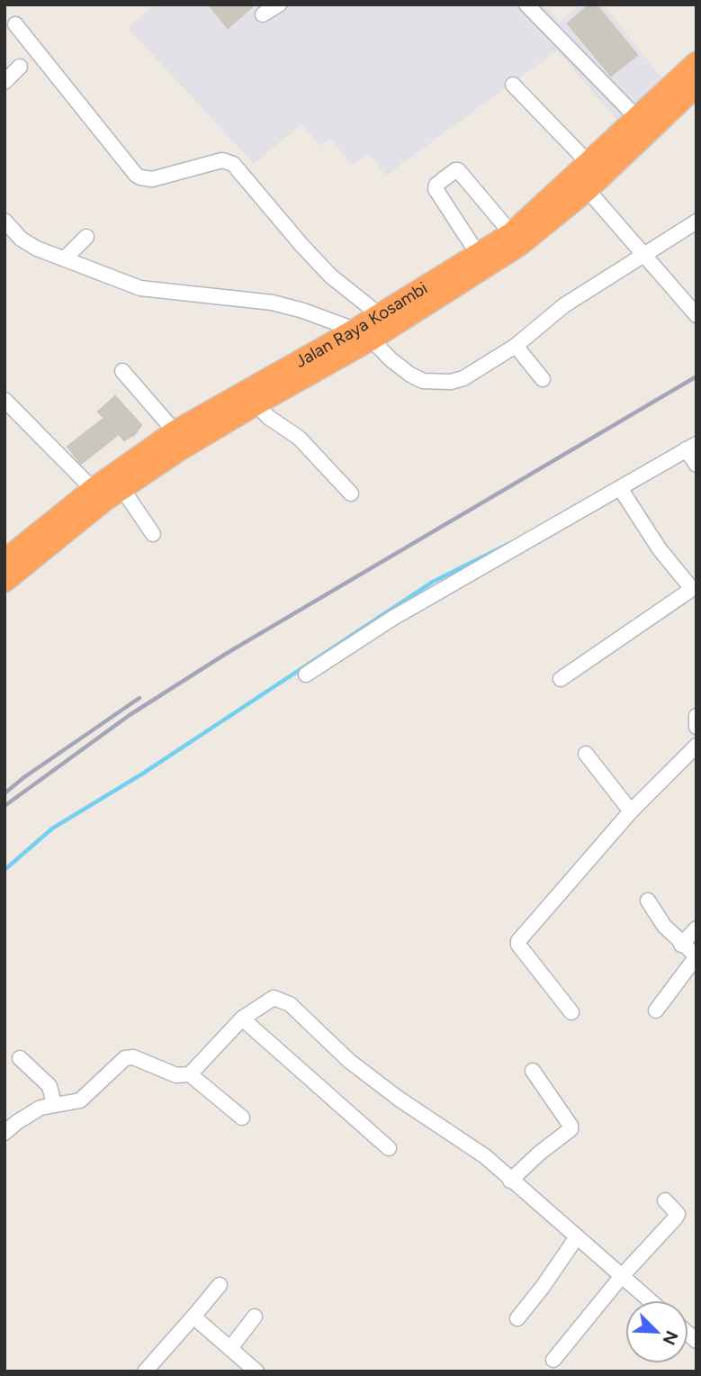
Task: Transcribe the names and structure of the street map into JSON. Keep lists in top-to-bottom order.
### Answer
{
  "streets": {
    "highway": ["Jalan Raya Kosambi"]
  },
  "north": "bottom right"
}
